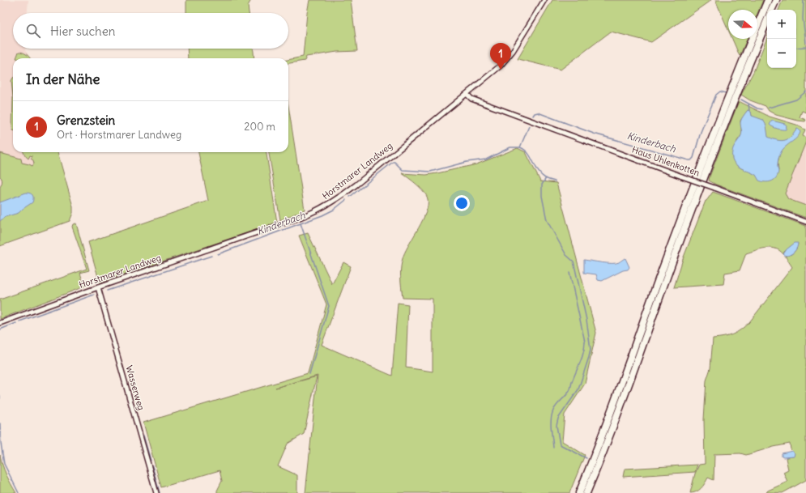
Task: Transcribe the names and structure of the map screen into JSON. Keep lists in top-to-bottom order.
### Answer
{
  "streets": {
    "street": ["Haus Uhlenkotten", "Horstmarer Landweg", "Wasserweg"]
  },
  "crossings": [
    ["Haus Uhlenkotten", "Horstmarer Landweg"],
    ["Horstmarer Landweg", "Wasserweg"]
  ],
  "water": ["Kinderbach"],
  "north": "right",
  "page": {
    "map_buttons": ["+", "−"],
    "search": "Hier suchen",
    "pins": "1",
    "heading": "In der Nähe",
    "list": [
      {
        "mark": "1",
        "name": "Grenzstein",
        "note": "Ort · Horstmarer Landweg",
        "value": "200 m"
      }
    ]
  }
}
